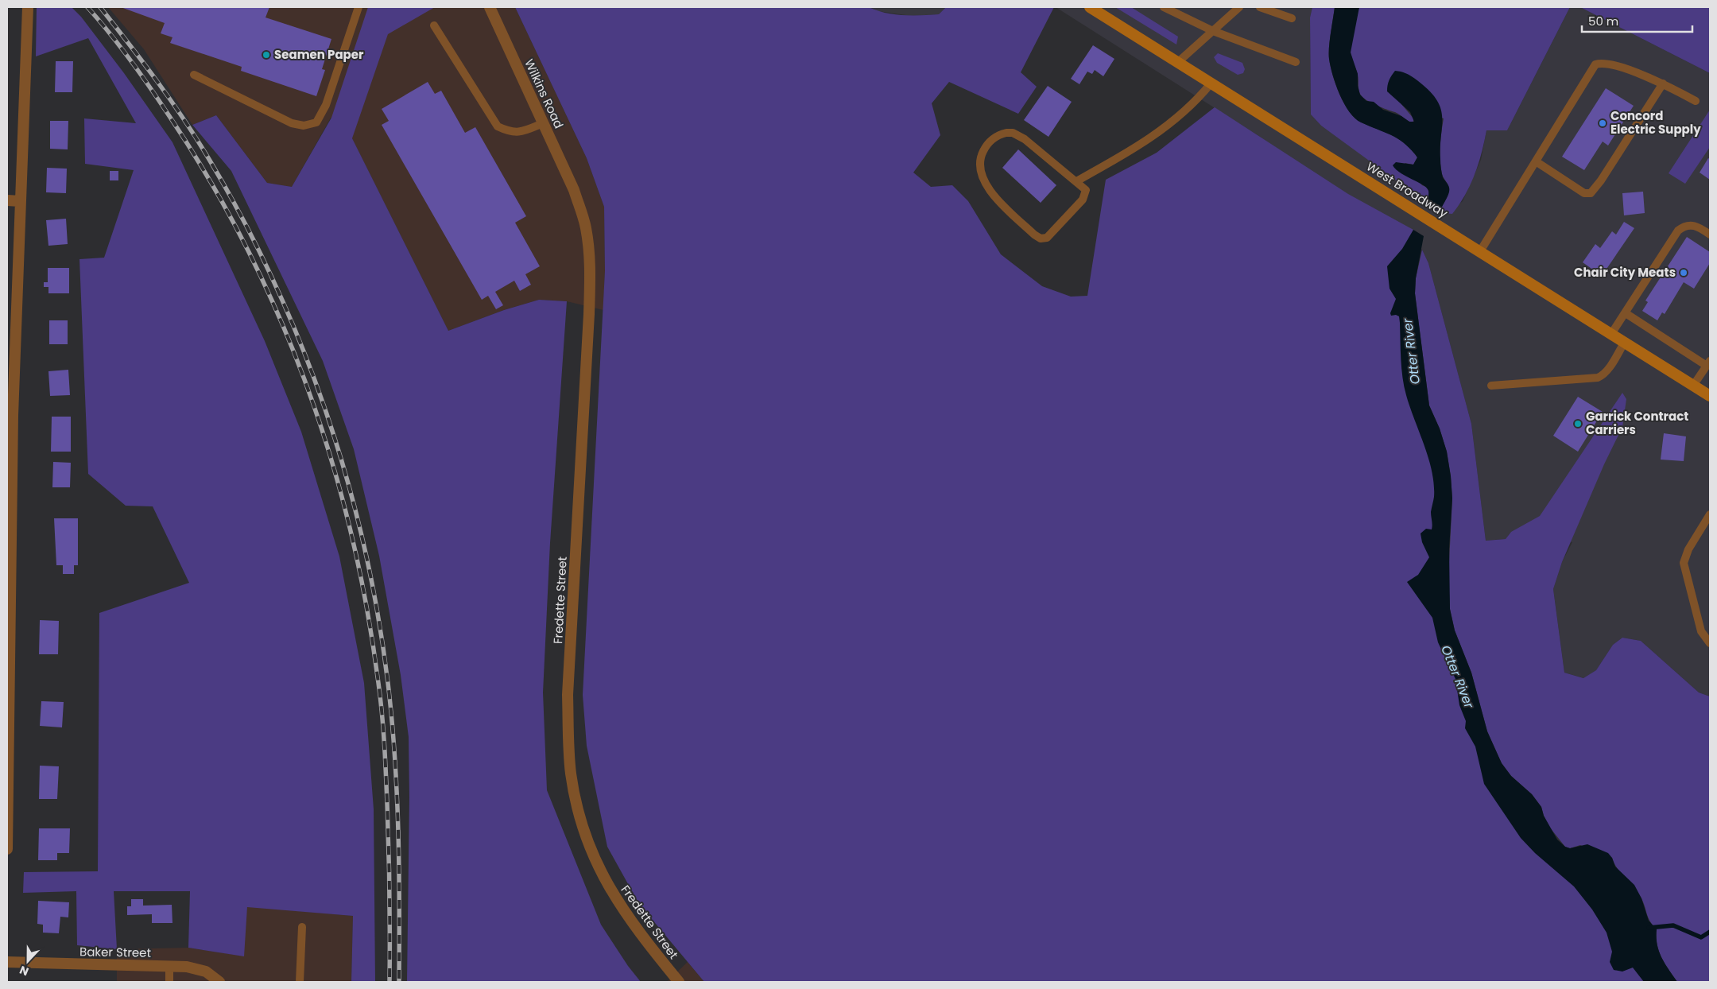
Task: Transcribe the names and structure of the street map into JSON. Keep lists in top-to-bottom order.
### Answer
{
  "streets": {
    "main road": ["West Broadway"],
    "street": ["Wilkins Road", "Fredette Street", "Baker Street"]
  },
  "crossings": [
    ["Wilkins Road", "Fredette Street"]
  ],
  "water": ["Otter River"],
  "places": [
    "Seamen Paper",
    "Concord Electric Supply",
    "Chair City Meats",
    "Garrick Contract Carriers"
  ],
  "scale_bar": "50 m",
  "north": "bottom"
}
